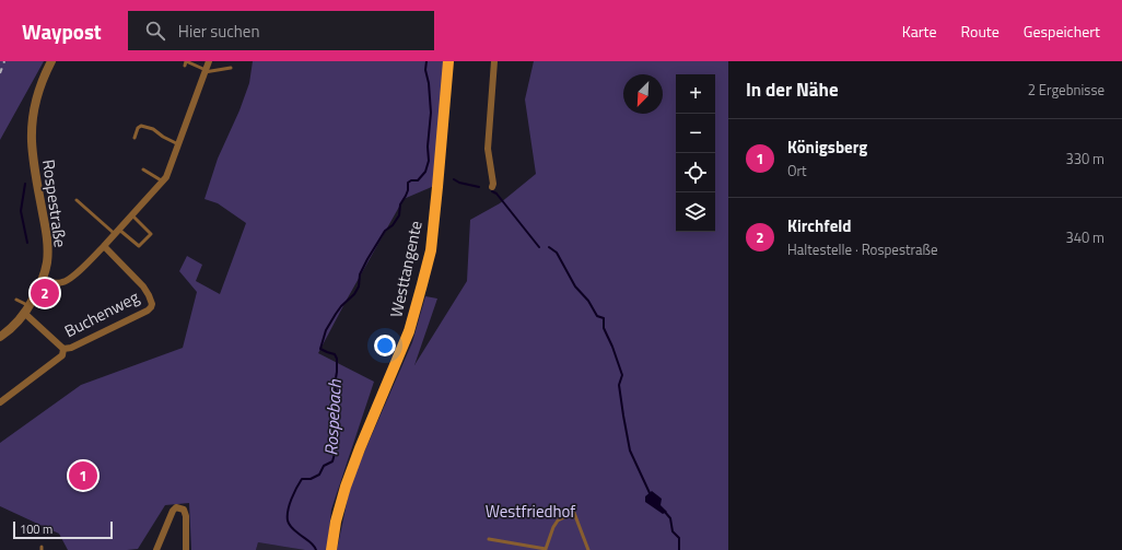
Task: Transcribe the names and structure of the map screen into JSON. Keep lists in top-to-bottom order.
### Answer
{
  "streets": {
    "main road": ["Westtangente"],
    "street": ["Rospestraße", "Buchenweg"]
  },
  "crossings": [
    ["Rospestraße", "Buchenweg"]
  ],
  "water": ["Rospebach"],
  "parks": ["Westfriedhof"],
  "scale_bar": "100 m",
  "north": "bottom left",
  "page": {
    "header": "Waypost",
    "search": "Hier suchen",
    "nav": ["Karte", "Route", "Gespeichert"],
    "heading": ["In der Nähe", "2 Ergebnisse"],
    "map_buttons": ["+", "−"],
    "list": [
      {
        "mark": "1",
        "name": "Königsberg",
        "note": "Ort",
        "value": "330 m"
      },
      {
        "mark": "2",
        "name": "Kirchfeld",
        "note": "Haltestelle · Rospestraße",
        "value": "340 m"
      }
    ],
    "pins": ["2", "1"],
    "scale": "100 m"
  }
}
